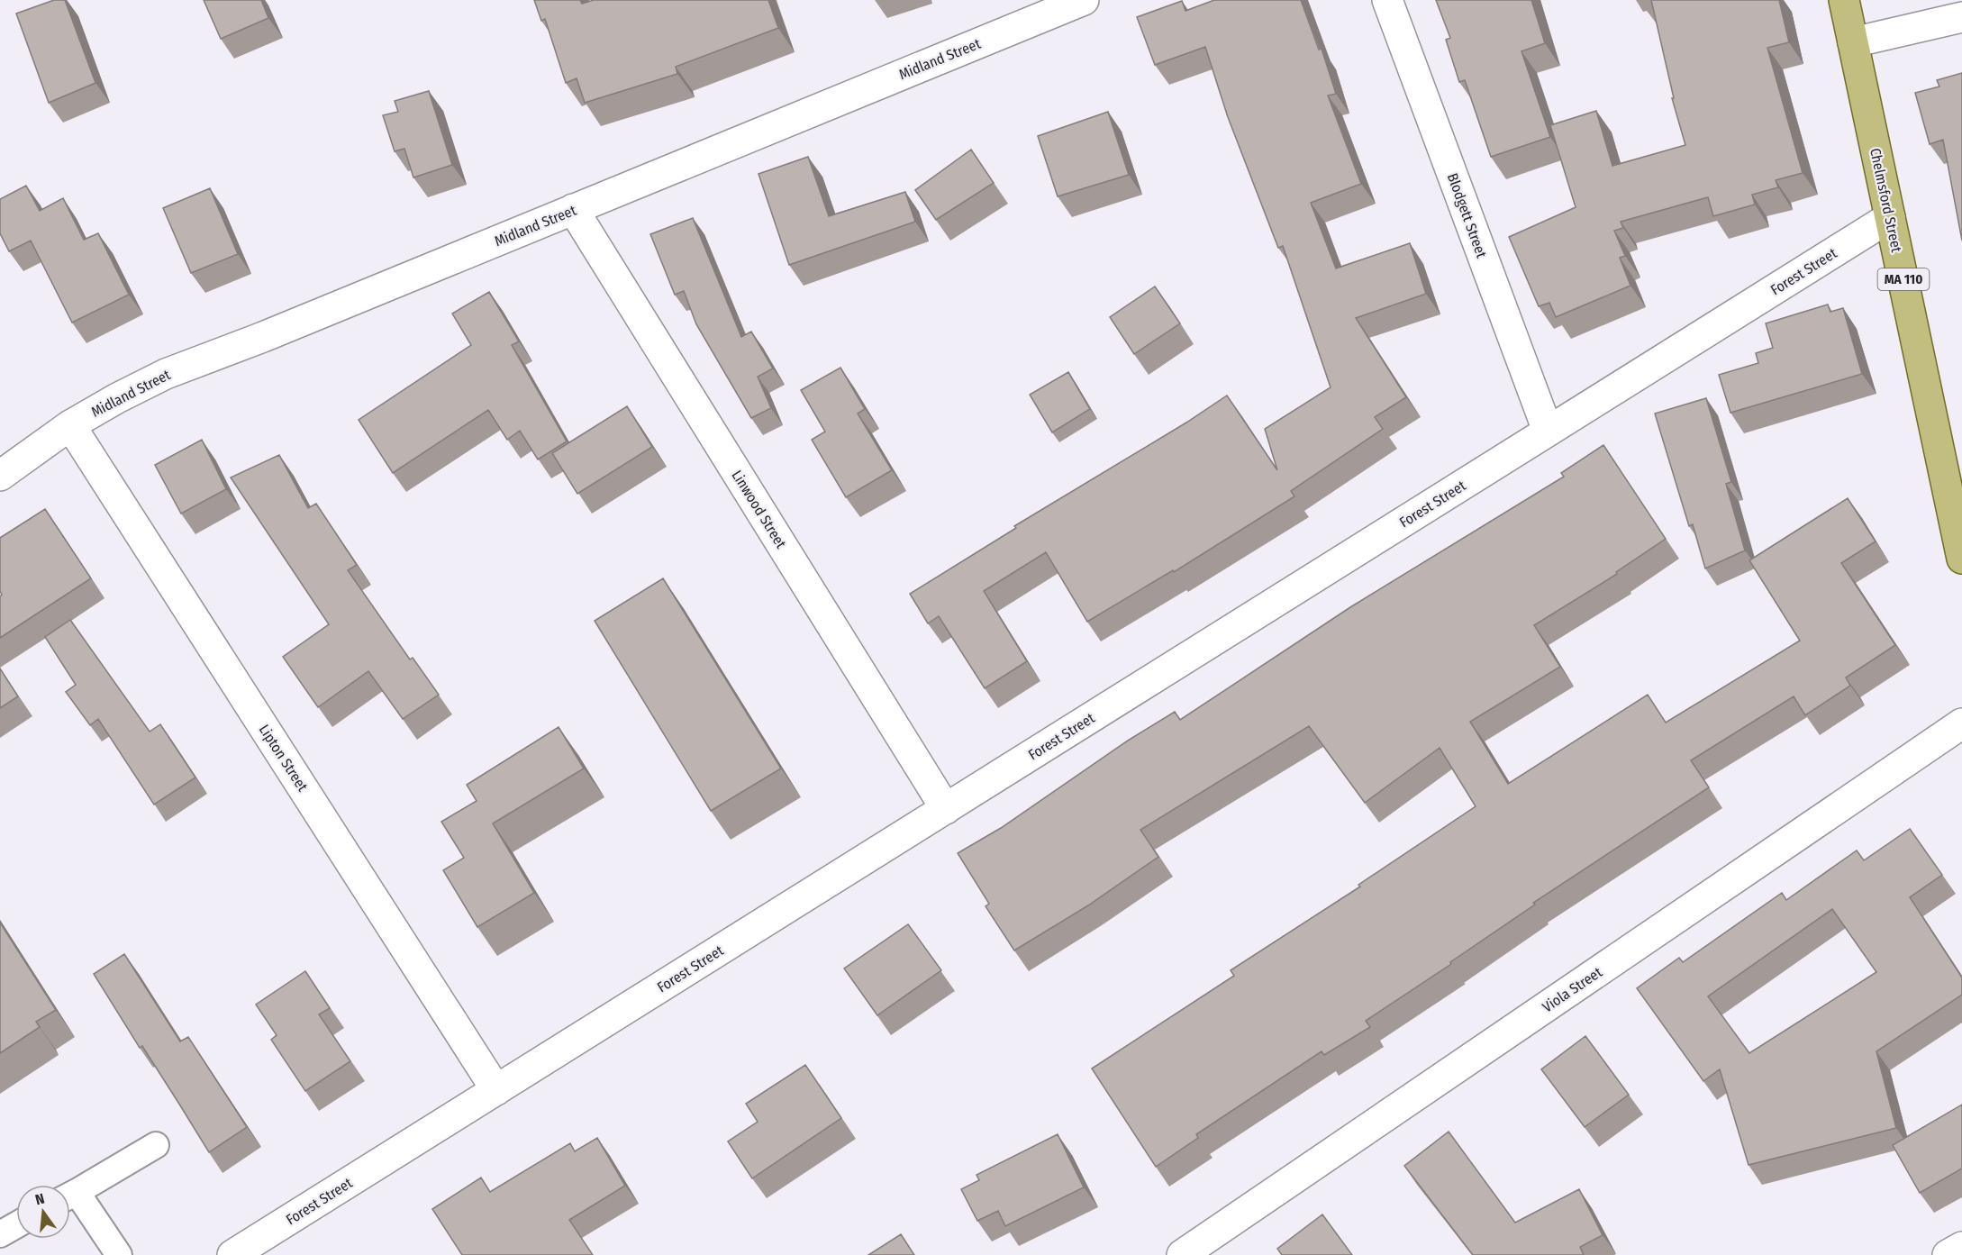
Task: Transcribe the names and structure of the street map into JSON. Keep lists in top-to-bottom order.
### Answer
{
  "streets": {
    "main road": ["Chelmsford Street", "MA 110"],
    "street": [
      "Midland Street",
      "Blodgett Street",
      "Forest Street",
      "Linwood Street",
      "Lipton Street",
      "Viola Street"
    ]
  },
  "crossings": [
    ["Midland Street", "Linwood Street"],
    ["Midland Street", "Lipton Street"],
    ["Chelmsford Street", "Forest Street"],
    ["Blodgett Street", "Forest Street"],
    ["Forest Street", "Linwood Street"],
    ["Forest Street", "Lipton Street"]
  ],
  "north": "top"
}
